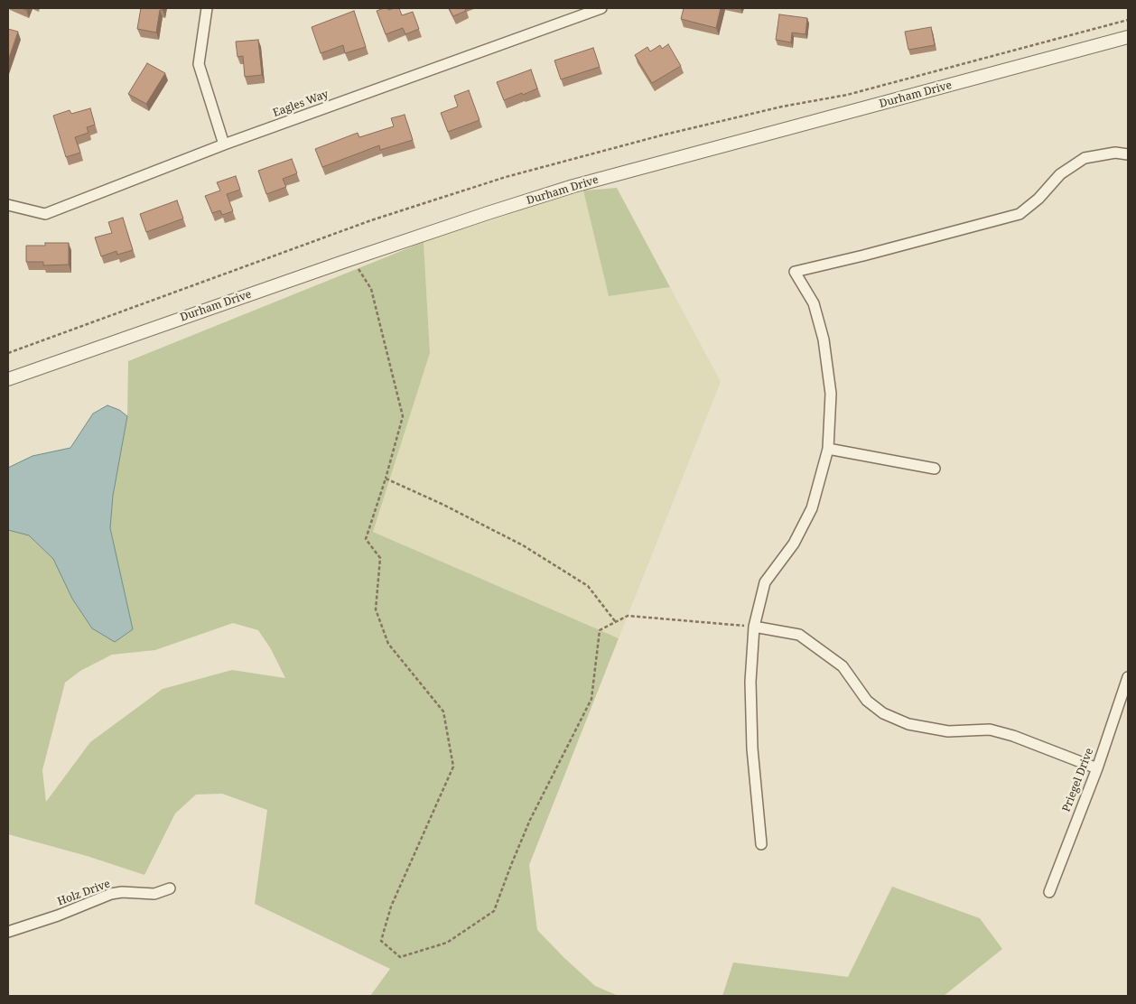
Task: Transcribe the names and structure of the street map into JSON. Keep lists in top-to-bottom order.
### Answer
{
  "streets": {
    "street": [
      "Durham Drive",
      "Eagles Way",
      "Priegel Drive",
      "Holz Drive"
    ]
  }
}
